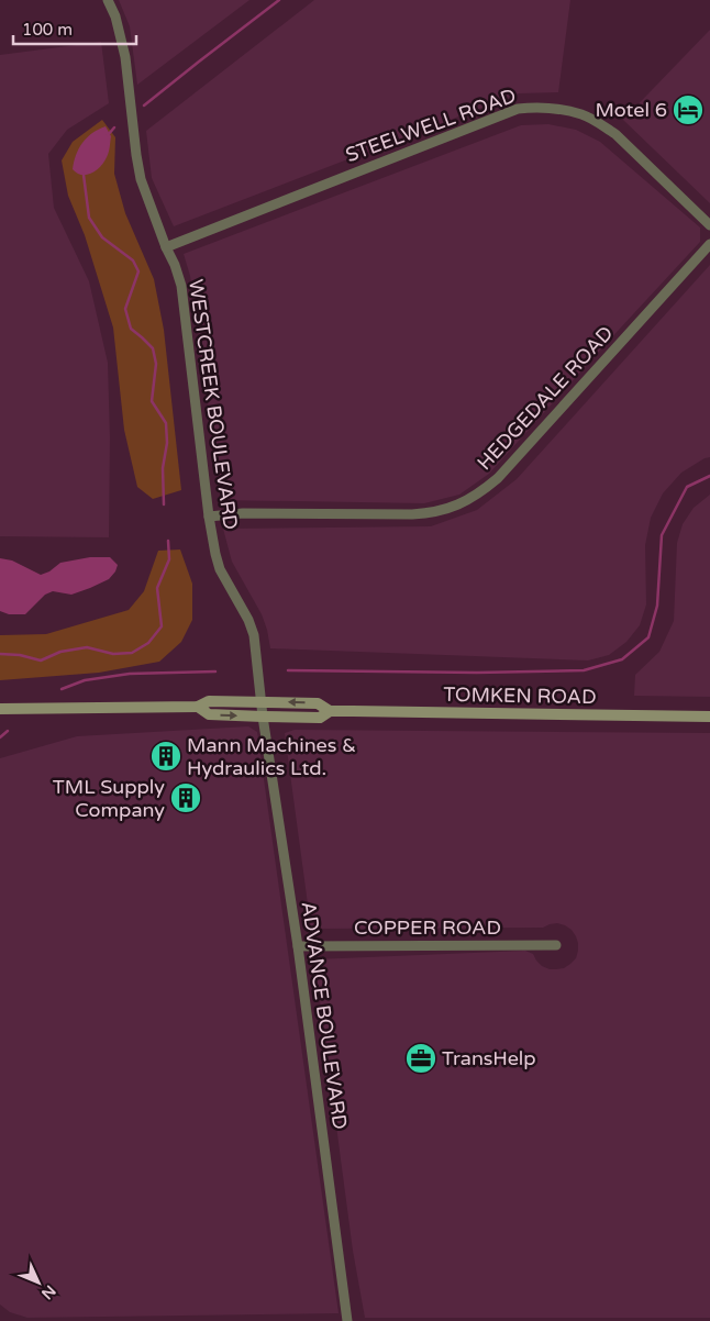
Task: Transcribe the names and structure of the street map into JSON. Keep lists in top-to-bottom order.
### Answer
{
  "streets": {
    "main road": ["TOMKEN ROAD"],
    "street": [
      "STEELWELL ROAD",
      "HEDGEDALE ROAD",
      "WESTCREEK BOULEVARD",
      "COPPER ROAD",
      "ADVANCE BOULEVARD"
    ]
  },
  "crossings": [
    ["STEELWELL ROAD", "WESTCREEK BOULEVARD"],
    ["HEDGEDALE ROAD", "WESTCREEK BOULEVARD"],
    ["WESTCREEK BOULEVARD", "TOMKEN ROAD"],
    ["WESTCREEK BOULEVARD", "ADVANCE BOULEVARD"],
    ["TOMKEN ROAD", "ADVANCE BOULEVARD"],
    ["COPPER ROAD", "ADVANCE BOULEVARD"]
  ],
  "places": {
    "hotel": ["Motel 6"],
    "building": ["Mann Machines & Hydraulics Ltd.", "TML Supply Company"],
    "office": ["TransHelp"]
  },
  "scale_bar": "100 m",
  "north": "bottom right"
}
